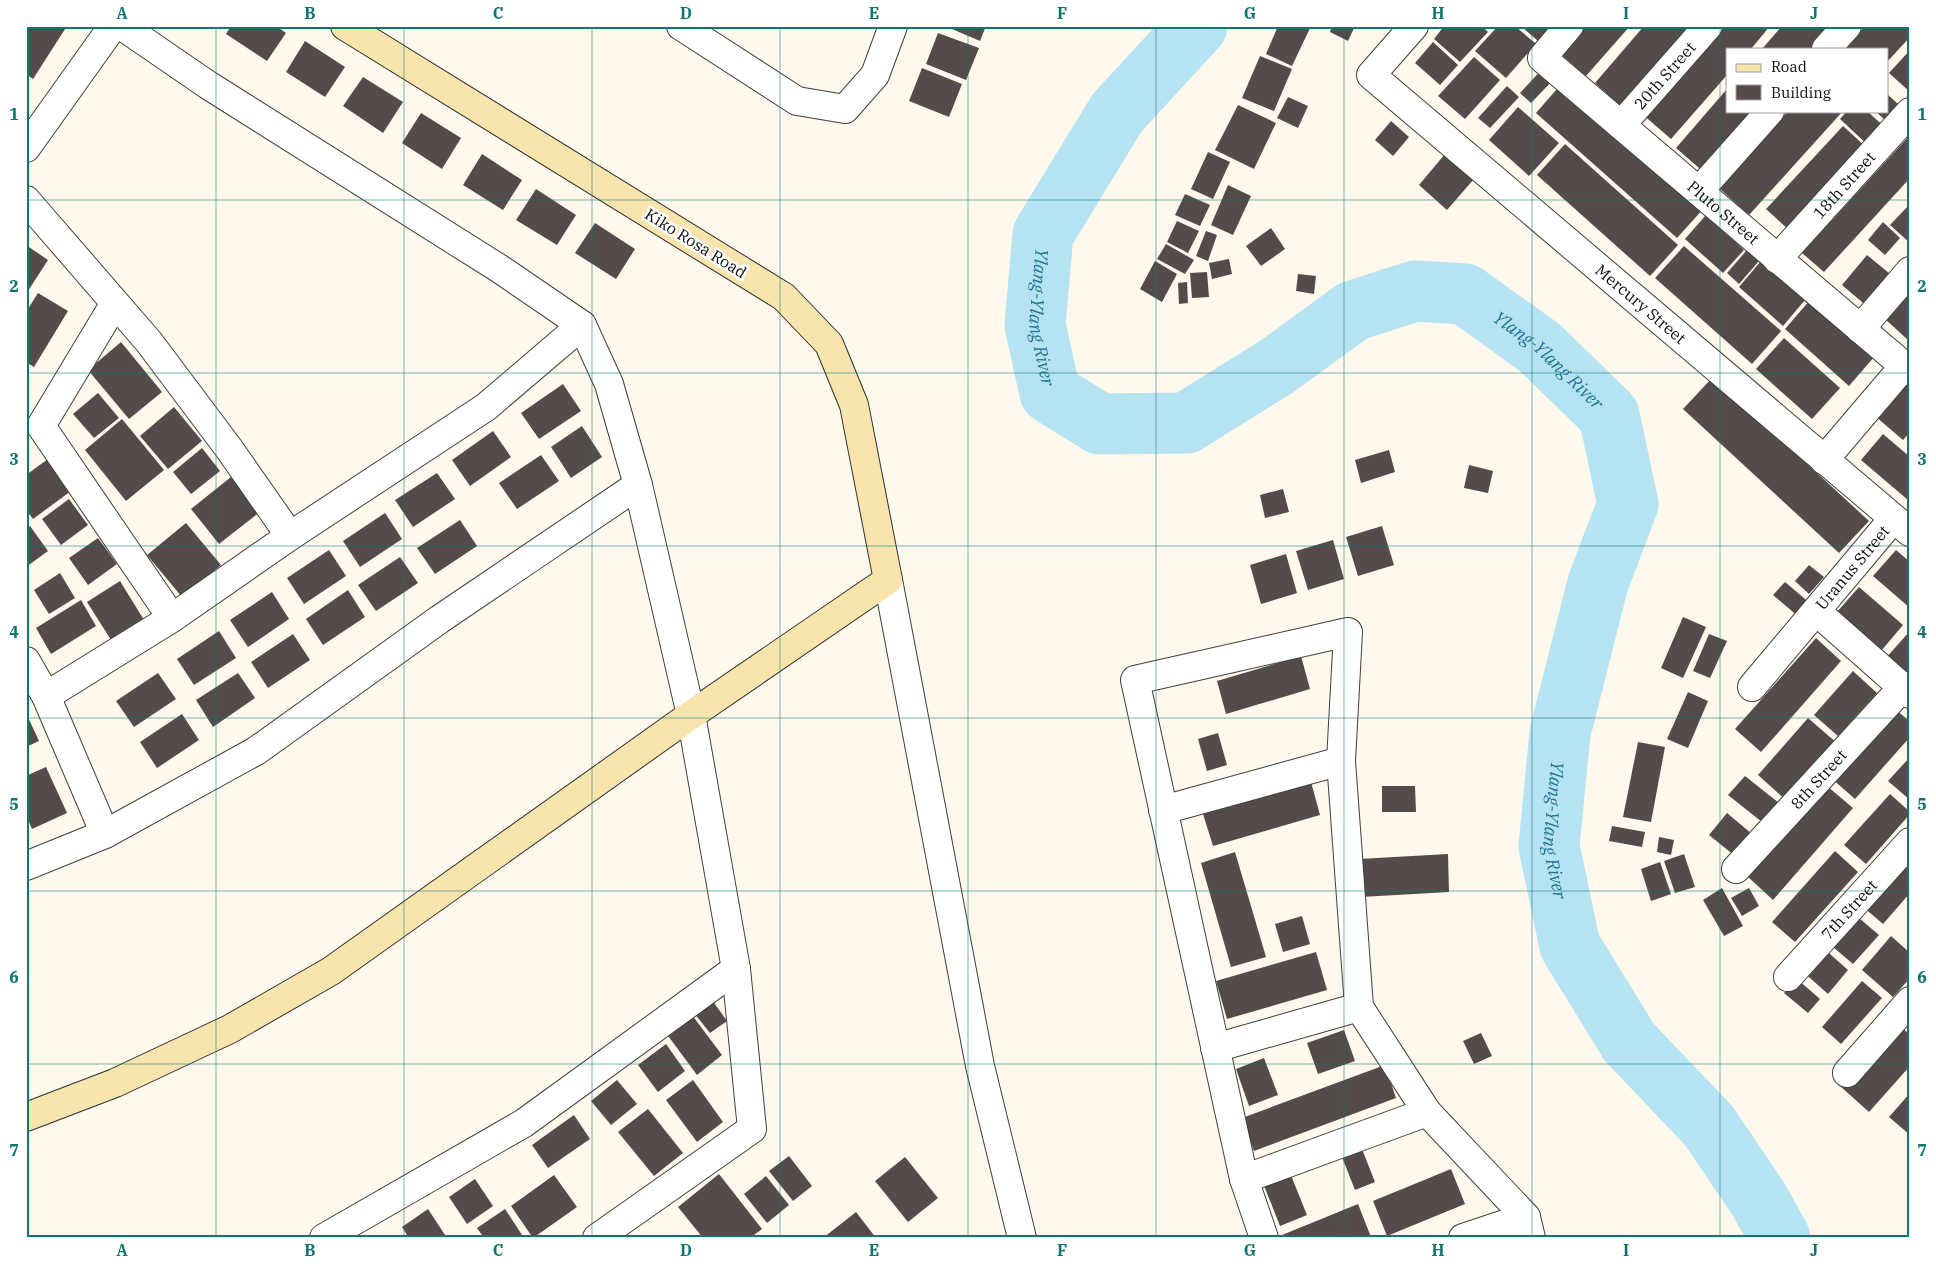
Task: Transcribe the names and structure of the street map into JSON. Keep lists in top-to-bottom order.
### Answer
{
  "streets": {
    "street": [
      "20th Street",
      "18th Street",
      "Pluto Street",
      "Kiko Rosa Road",
      "Mercury Street",
      "Uranus Street",
      "8th Street",
      "7th Street"
    ]
  },
  "crossings": [
    ["20th Street", "Pluto Street"],
    ["18th Street", "Pluto Street"],
    ["Pluto Street", "Mercury Street"],
    ["Mercury Street", "Uranus Street"],
    ["Uranus Street", "8th Street"]
  ],
  "water": ["Ylang-Ylang River"],
  "legend": ["Road", "Building"],
  "grid": {
    "columns": [
      "A",
      "B",
      "C",
      "D",
      "E",
      "F",
      "G",
      "H",
      "I",
      "J"
    ],
    "rows": [
      "1",
      "2",
      "3",
      "4",
      "5",
      "6",
      "7"
    ]
  }
}
